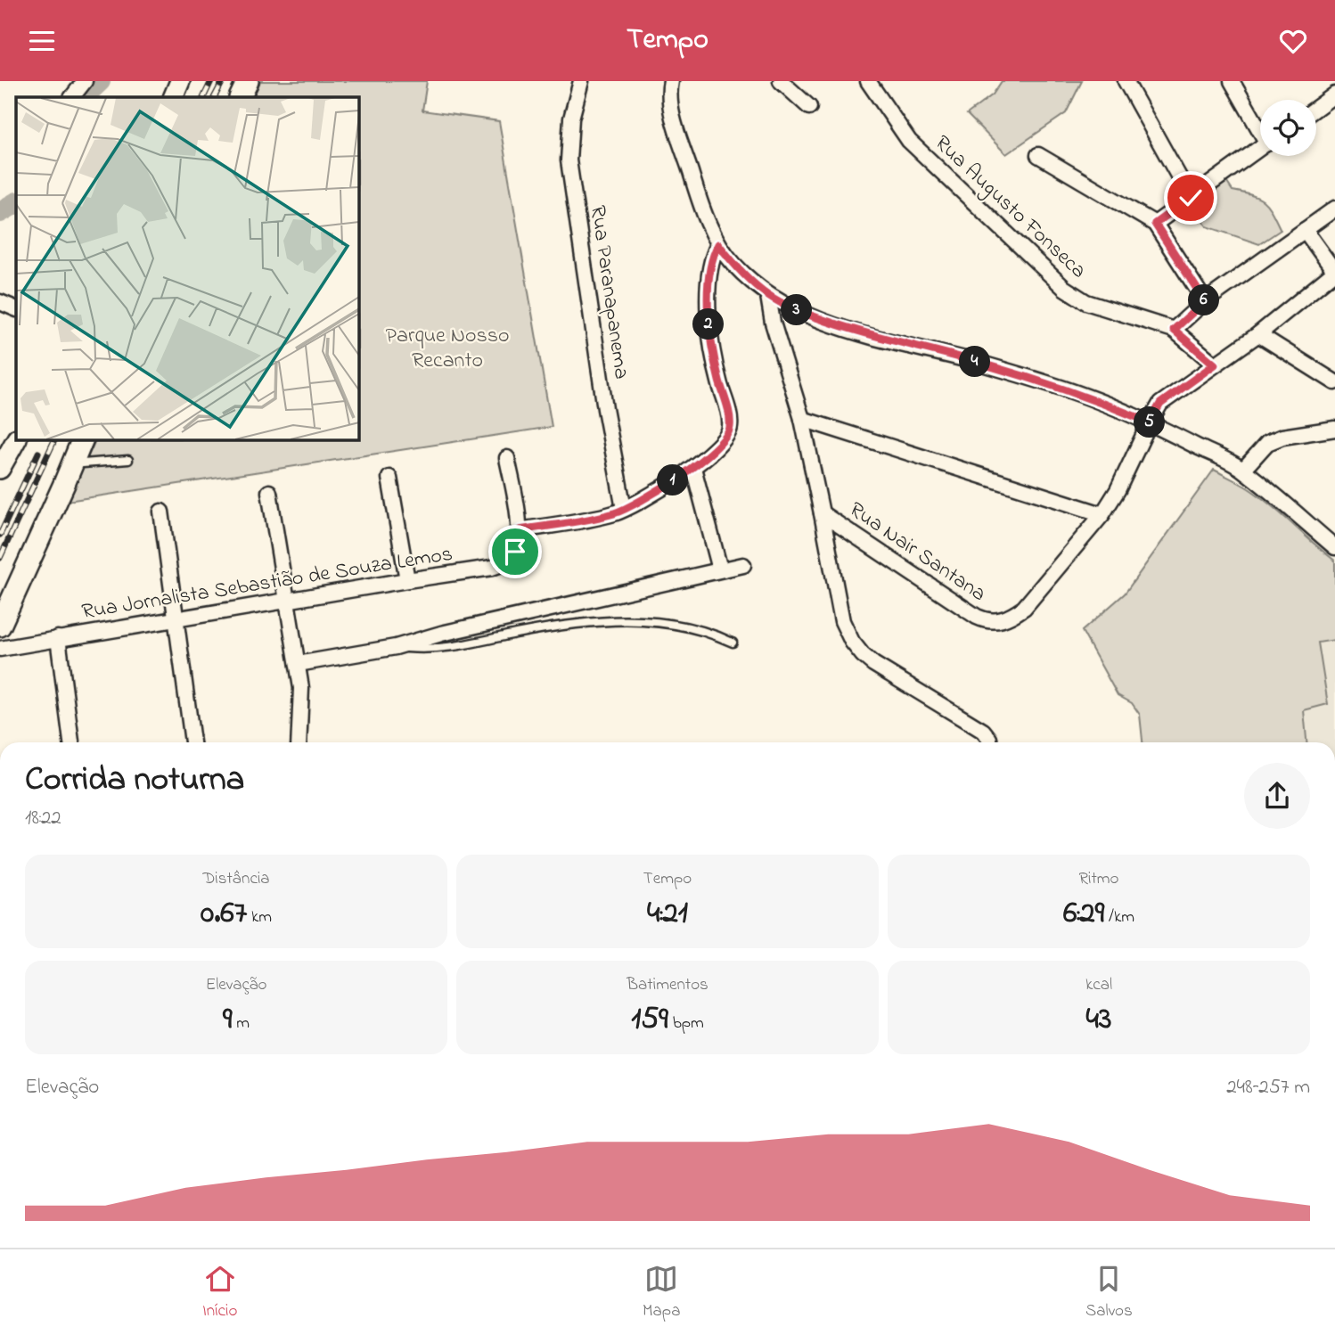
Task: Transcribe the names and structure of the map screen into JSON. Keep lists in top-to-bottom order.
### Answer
{
  "streets": {
    "street": [
      "Rua Augusto Fonseca",
      "Rua Paranapanema",
      "Rua Nair Santana",
      "Rua Jornalista Sebastião de Souza Lemos"
    ]
  },
  "crossings": [
    ["Rua Augusto Fonseca", "Rua Nair Santana"]
  ],
  "parks": ["Parque Nosso Recanto"],
  "page": {
    "header": "Tempo",
    "pins": [
      "6",
      "3",
      "2",
      "4",
      "5",
      "1"
    ],
    "heading": ["Corrida noturna", "18:22"],
    "stats": [
      ["Distância", "0.67 km"],
      ["Tempo", "4:21"],
      ["Ritmo", "6:29 /km"],
      ["Elevação", "9 m"],
      ["Batimentos", "159 bpm"],
      ["kcal", "43"]
    ],
    "chart": ["Elevação", "248–257 m"],
    "tabs": ["Início", "Mapa", "Salvos"]
  }
}
